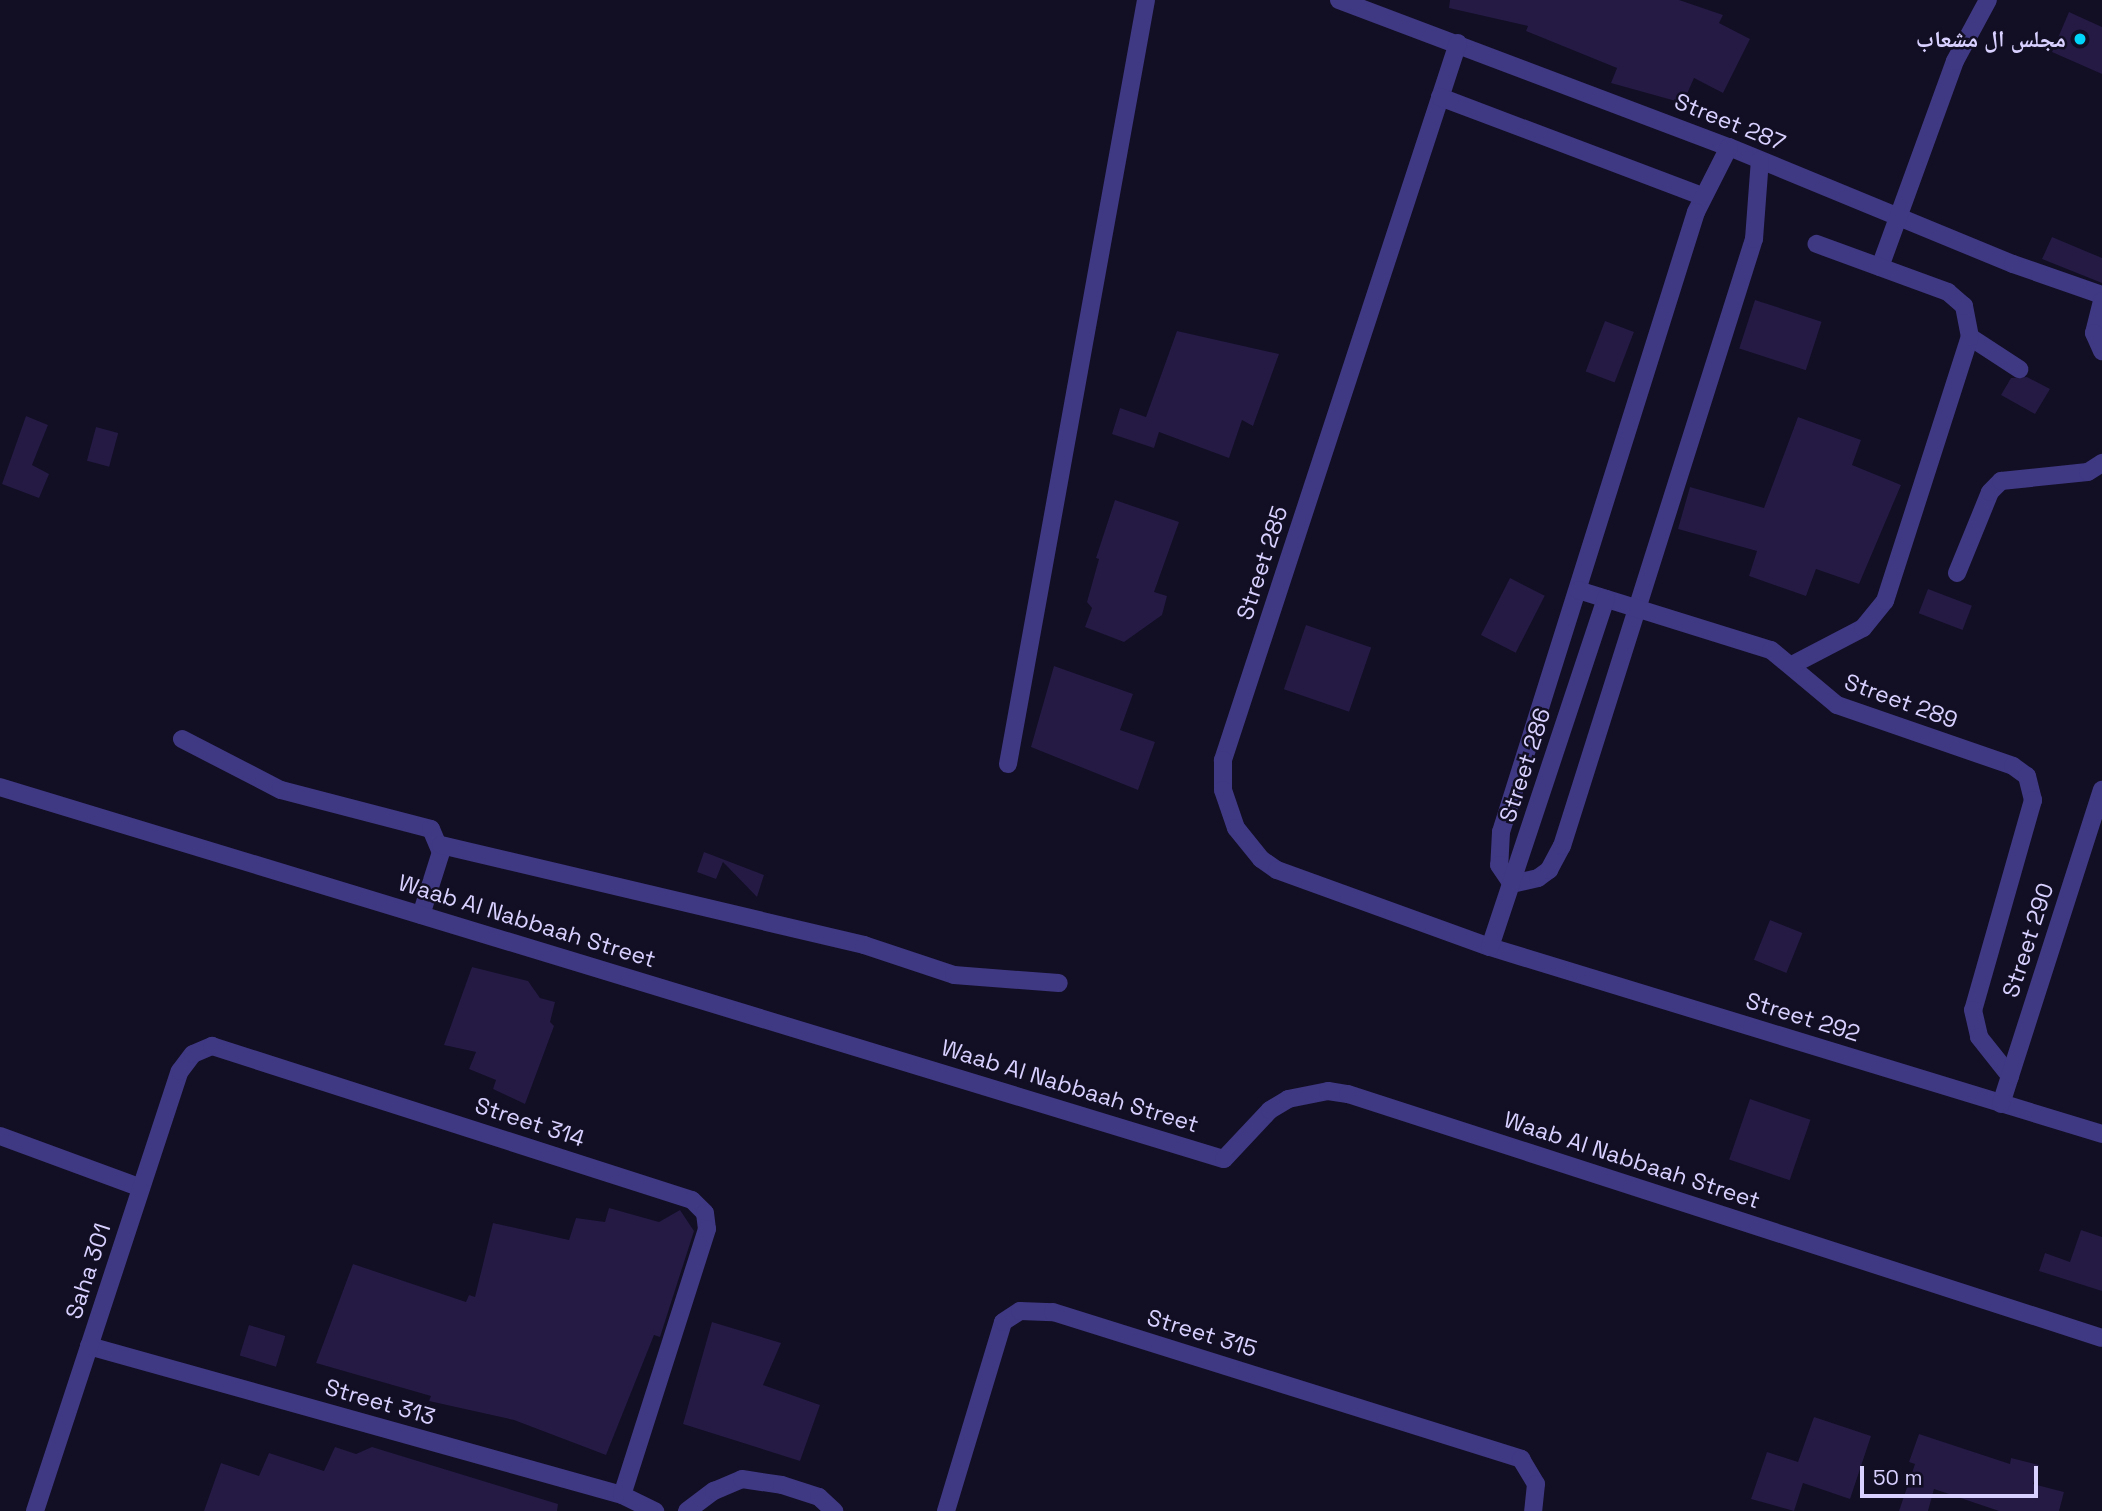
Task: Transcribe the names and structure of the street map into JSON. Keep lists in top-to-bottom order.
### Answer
{
  "streets": {
    "street": [
      "Street 287",
      "Street 285",
      "Street 289",
      "Street 286",
      "Waab Al Nabbaah Street",
      "Street 290",
      "Street 292",
      "Street 314",
      "Saha 301",
      "Street 315",
      "Street 313"
    ]
  },
  "crossings": [
    ["Street 287", "Street 285"],
    ["Street 285", "Street 286"],
    ["Street 285", "Street 292"],
    ["Street 289", "Street 286"],
    ["Street 289", "Street 290"],
    ["Street 286", "Street 292"],
    ["Street 290", "Street 292"],
    ["Street 314", "Saha 301"],
    ["Street 314", "Street 313"],
    ["Saha 301", "Street 313"]
  ],
  "places": ["مجلس ال مشعاب"],
  "scale_bar": "50 m"
}
